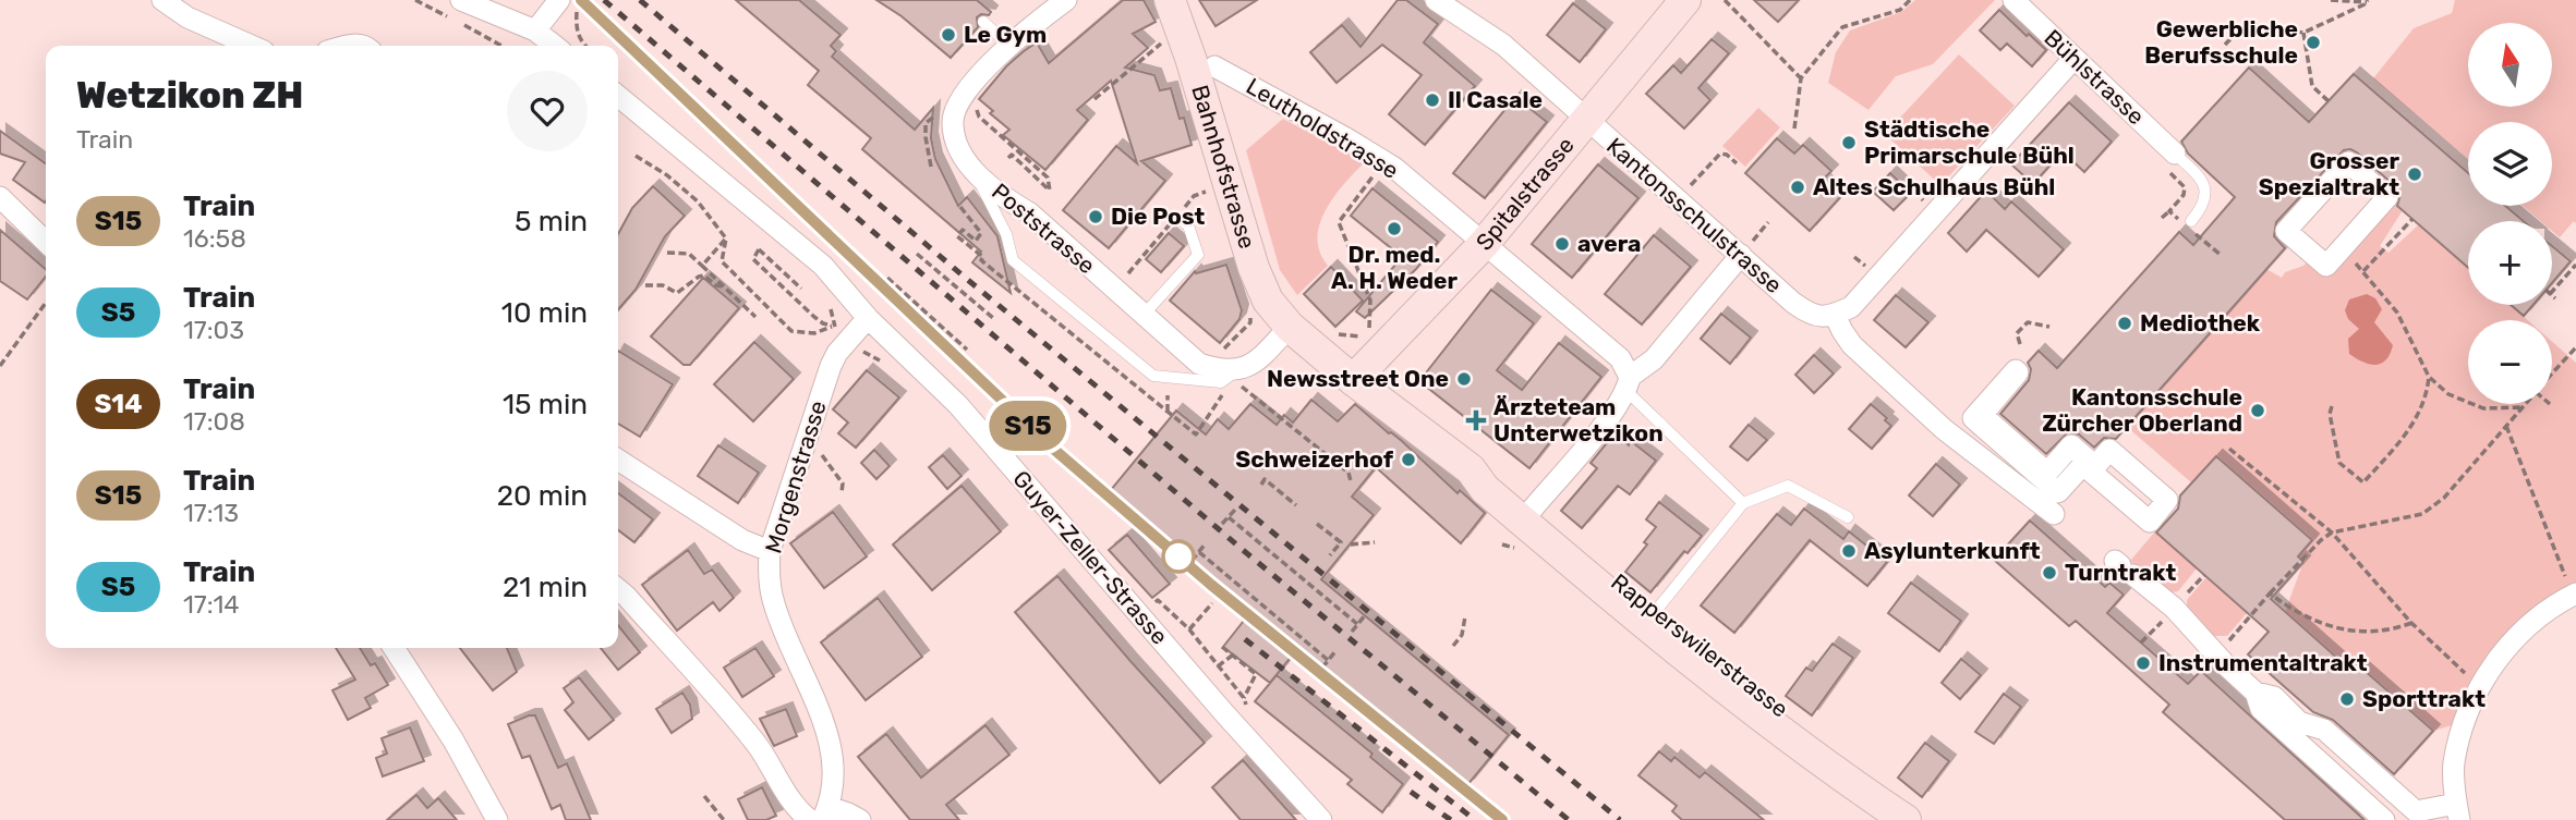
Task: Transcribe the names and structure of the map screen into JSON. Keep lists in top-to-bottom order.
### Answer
{
  "streets": {
    "main road": ["Bahnhofstrasse", "Spitalstrasse", "Rapperswilerstrasse"],
    "street": [
      "Bühlstrasse",
      "Leutholdstrasse",
      "Kantonsschulstrasse",
      "Poststrasse",
      "Morgenstrasse",
      "Guyer-Zeller-Strasse"
    ]
  },
  "crossings": [
    ["Leutholdstrasse", "Spitalstrasse"],
    ["Bahnhofstrasse", "Rapperswilerstrasse"],
    ["Spitalstrasse", "Kantonsschulstrasse"],
    ["Spitalstrasse", "Rapperswilerstrasse"],
    ["Morgenstrasse", "Guyer-Zeller-Strasse"]
  ],
  "places": {
    "other": [
      "Le Gym",
      "Gewerbliche Berufsschule",
      "Il Casale",
      "Städtische Primarschule Bühl",
      "Grosser Spezialtrakt",
      "Altes Schulhaus Bühl",
      "Die Post",
      "Dr. med. A. H. Weder",
      "avera",
      "Mediothek",
      "Newsstreet One",
      "Kantonsschule Zürcher Oberland",
      "Schweizerhof",
      "Asylunterkunft",
      "Turntrakt",
      "Instrumentaltrakt",
      "Sporttrakt"
    ],
    "health": ["Ärzteteam Unterwetzikon"]
  },
  "north": "top",
  "page": {
    "on_map": "S15",
    "map_buttons": ["+", "−"],
    "heading": ["Wetzikon ZH", "Train"],
    "list": [
      {
        "mark": "S15",
        "name": "Train",
        "note": "16:58",
        "value": "5 min"
      },
      {
        "mark": "S5",
        "name": "Train",
        "note": "17:03",
        "value": "10 min"
      },
      {
        "mark": "S14",
        "name": "Train",
        "note": "17:08",
        "value": "15 min"
      },
      {
        "mark": "S15",
        "name": "Train",
        "note": "17:13",
        "value": "20 min"
      },
      {
        "mark": "S5",
        "name": "Train",
        "note": "17:14",
        "value": "21 min"
      }
    ]
  }
}
